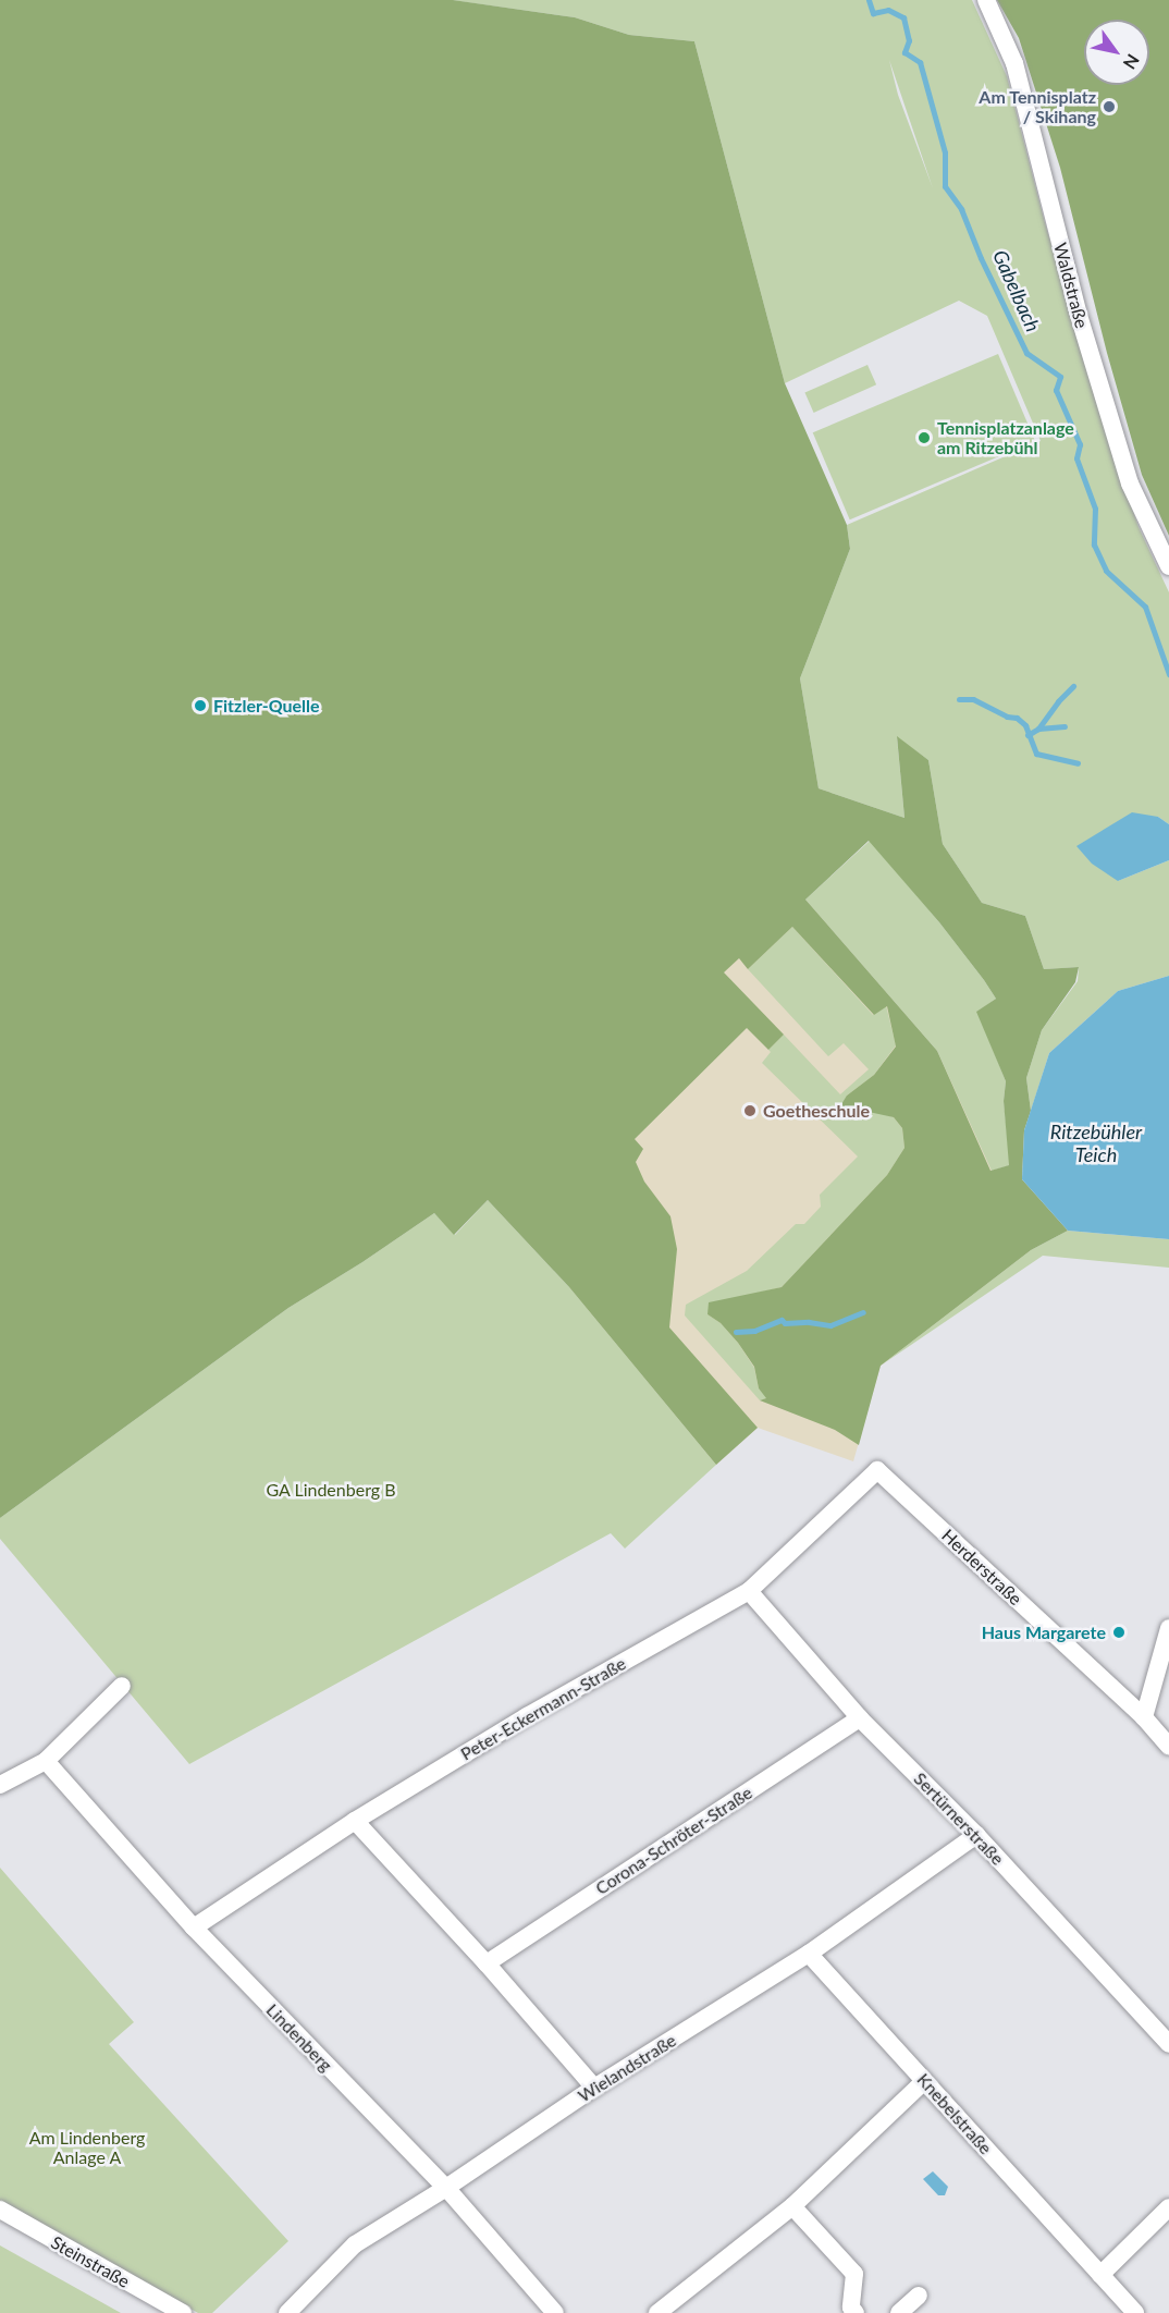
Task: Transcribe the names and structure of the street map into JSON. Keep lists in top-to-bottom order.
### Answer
{
  "streets": {
    "street": [
      "Waldstraße",
      "Herderstraße",
      "Peter-Eckermann-Straße",
      "Sertürnerstraße",
      "Corona-Schröter-Straße",
      "Lindenberg",
      "Wielandstraße",
      "Knebelstraße",
      "Steinstraße"
    ]
  },
  "crossings": [
    ["Herderstraße", "Peter-Eckermann-Straße"],
    ["Peter-Eckermann-Straße", "Sertürnerstraße"],
    ["Peter-Eckermann-Straße", "Lindenberg"],
    ["Sertürnerstraße", "Corona-Schröter-Straße"],
    ["Sertürnerstraße", "Wielandstraße"],
    ["Lindenberg", "Wielandstraße"],
    ["Wielandstraße", "Knebelstraße"]
  ],
  "water": ["Gabelbach", "Ritzebühler Teich"],
  "parks": ["GA Lindenberg B", "Am Lindenberg Anlage A"],
  "places": [
    "Am Tennisplatz / Skihang",
    "Tennisplatzanlage am Ritzebühl",
    "Fitzler-Quelle",
    "Goetheschule",
    "Haus Margarete"
  ],
  "north": "bottom right"
}
